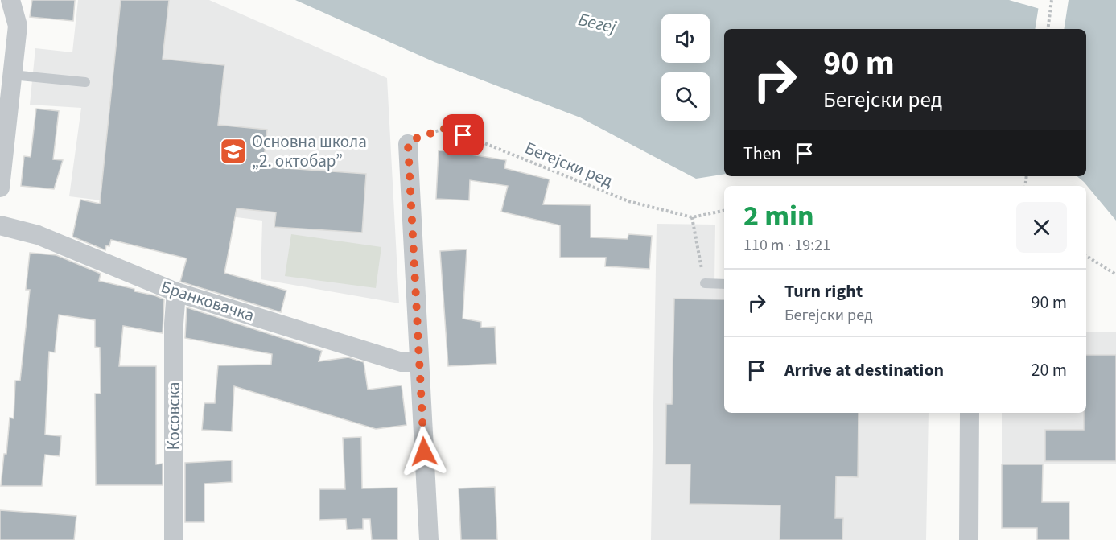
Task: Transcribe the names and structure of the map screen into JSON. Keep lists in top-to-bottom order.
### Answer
{
  "streets": {
    "street": ["Бранковачка", "Косовска"],
    "path": ["Бегејски ред"]
  },
  "crossings": [
    ["Бранковачка", "Косовска"]
  ],
  "water": ["Бегеј"],
  "places": {
    "school or university": ["Основна школа „2. октобар”"]
  },
  "page": {
    "turn": ["90 m", "Бегејски ред"],
    "then": "Then",
    "heading": ["2 min", "110 m · 19:21"],
    "list": [
      {
        "name": "Turn right",
        "note": "Бегејски ред",
        "value": "90 m"
      },
      {
        "name": "Arrive at destination",
        "value": "20 m"
      }
    ]
  }
}
